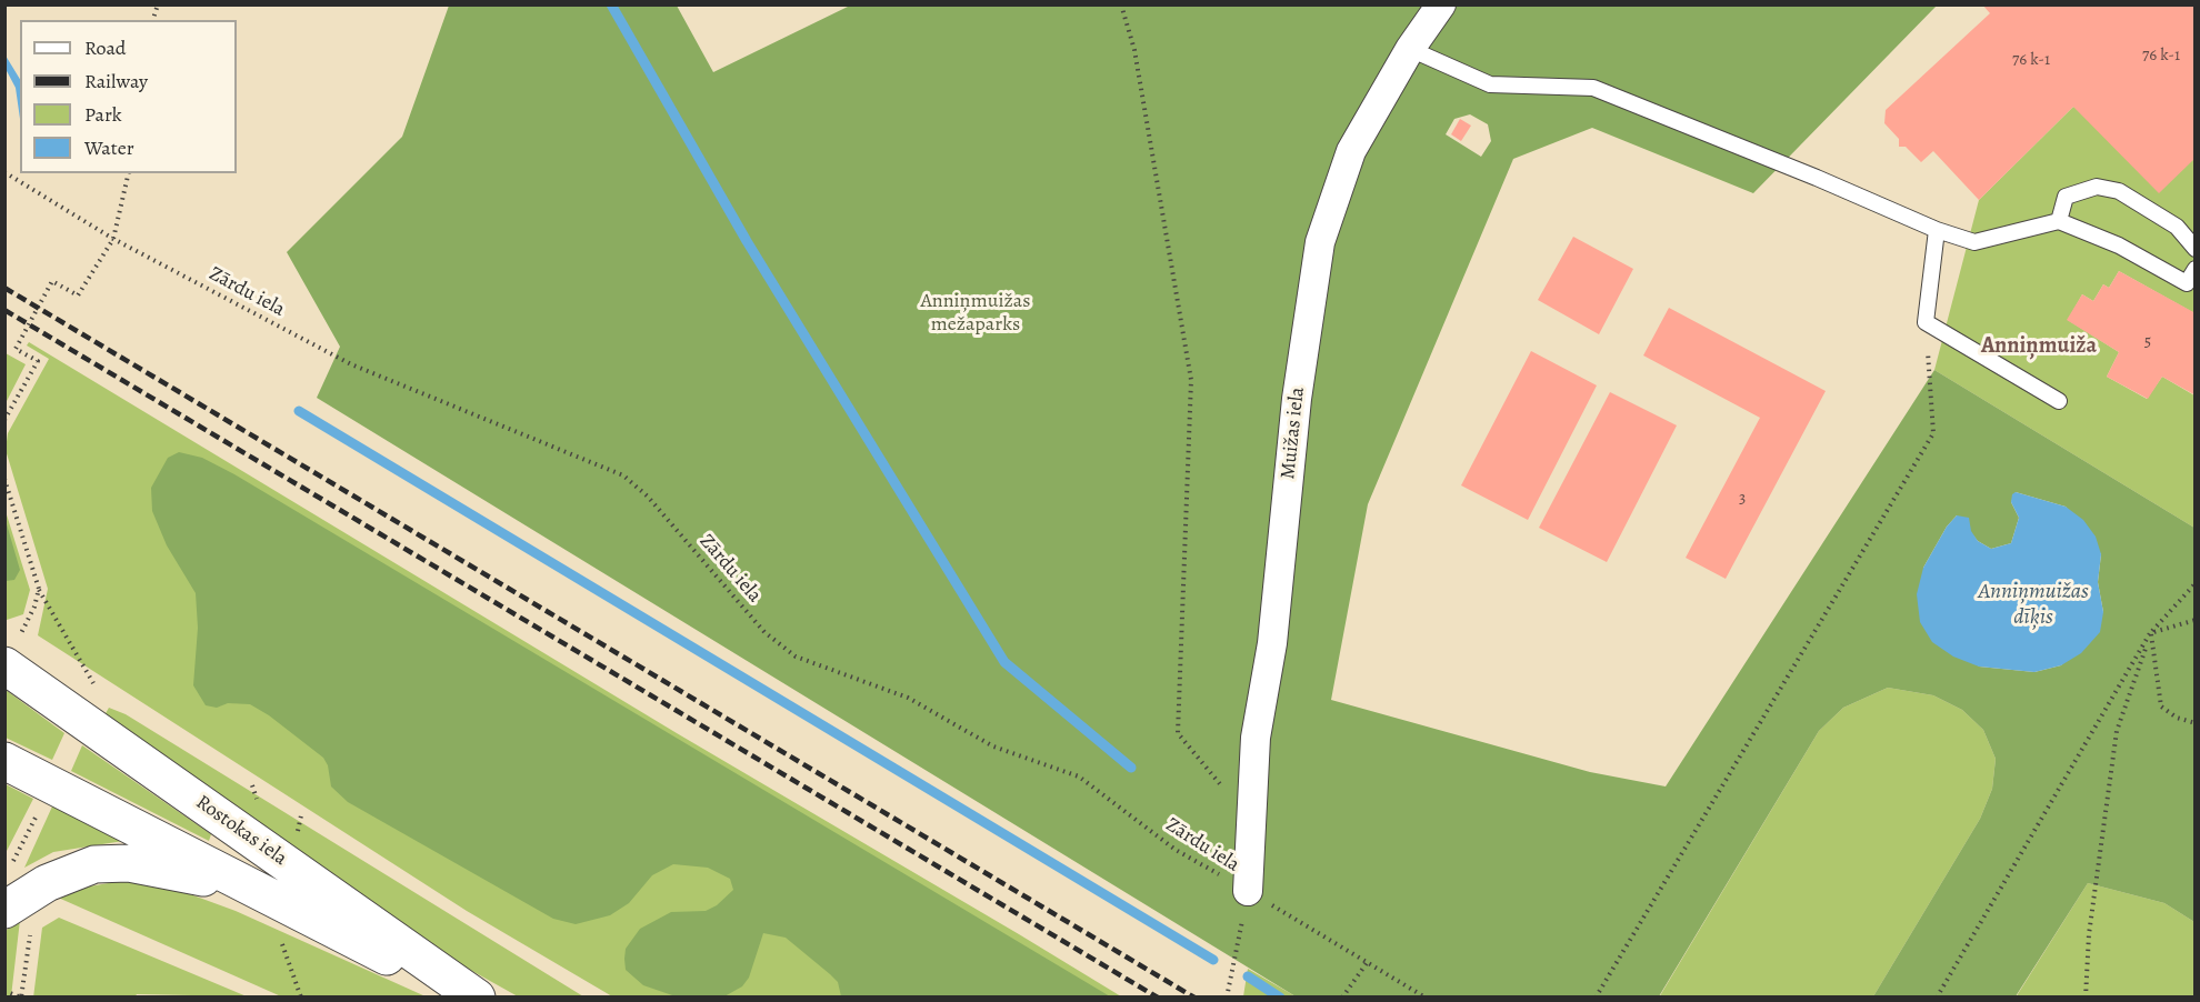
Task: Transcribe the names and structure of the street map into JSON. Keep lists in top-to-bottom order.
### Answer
{
  "streets": {
    "street": ["Muižas iela", "Rostokas iela"],
    "path": ["Zārdu iela"]
  },
  "crossings": [
    ["Zārdu iela", "Muižas iela"]
  ],
  "districts": ["Anniņmuiža"],
  "water": ["Anniņmuižas dīķis"],
  "parks": ["Anniņmuižas mežaparks"],
  "house_numbers": [
    "76 k-1",
    "76 k-1",
    "5",
    "3"
  ],
  "legend": [
    "Road",
    "Railway",
    "Park",
    "Water"
  ]
}
